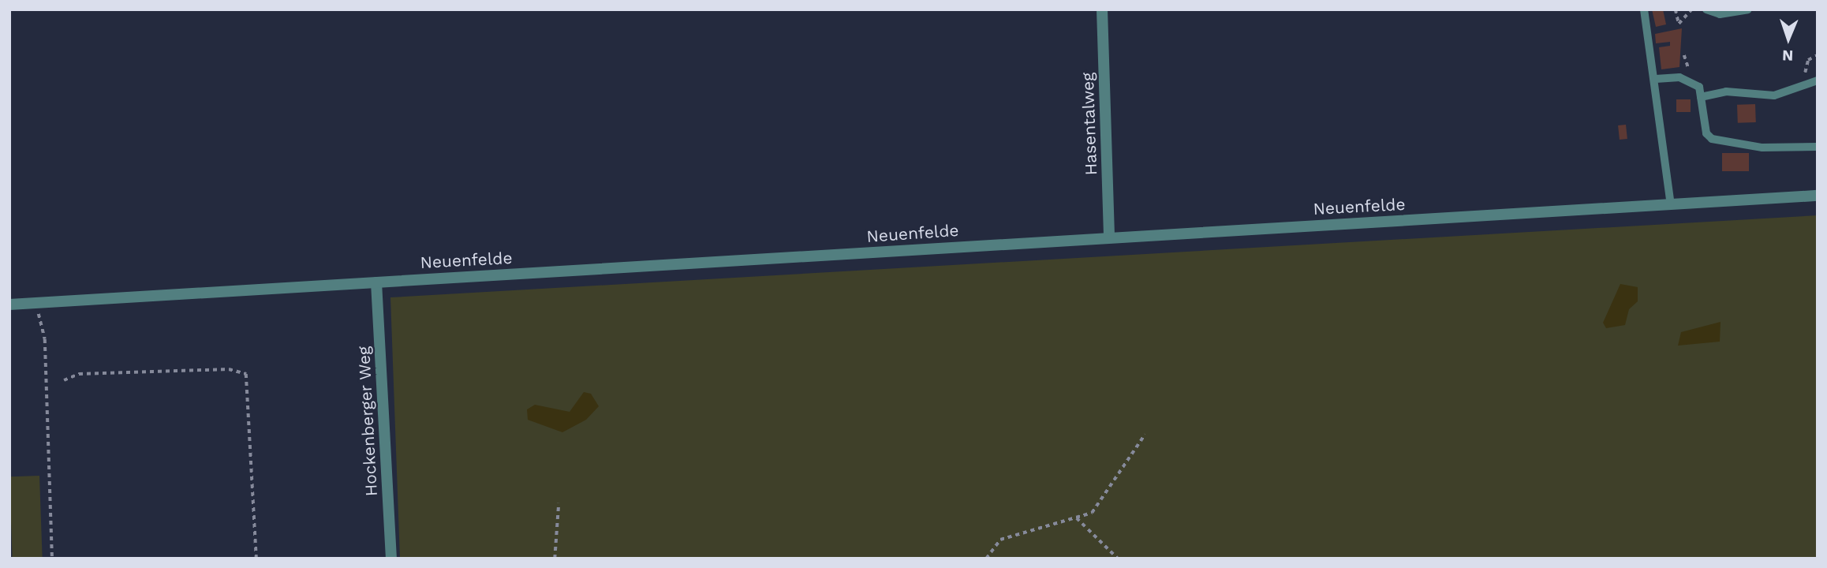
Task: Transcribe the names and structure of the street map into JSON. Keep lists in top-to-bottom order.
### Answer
{
  "streets": {
    "street": ["Hasentalweg", "Neuenfelde", "Hockenberger Weg"]
  },
  "crossings": [
    ["Hasentalweg", "Neuenfelde"],
    ["Neuenfelde", "Hockenberger Weg"]
  ],
  "north": "bottom"
}
